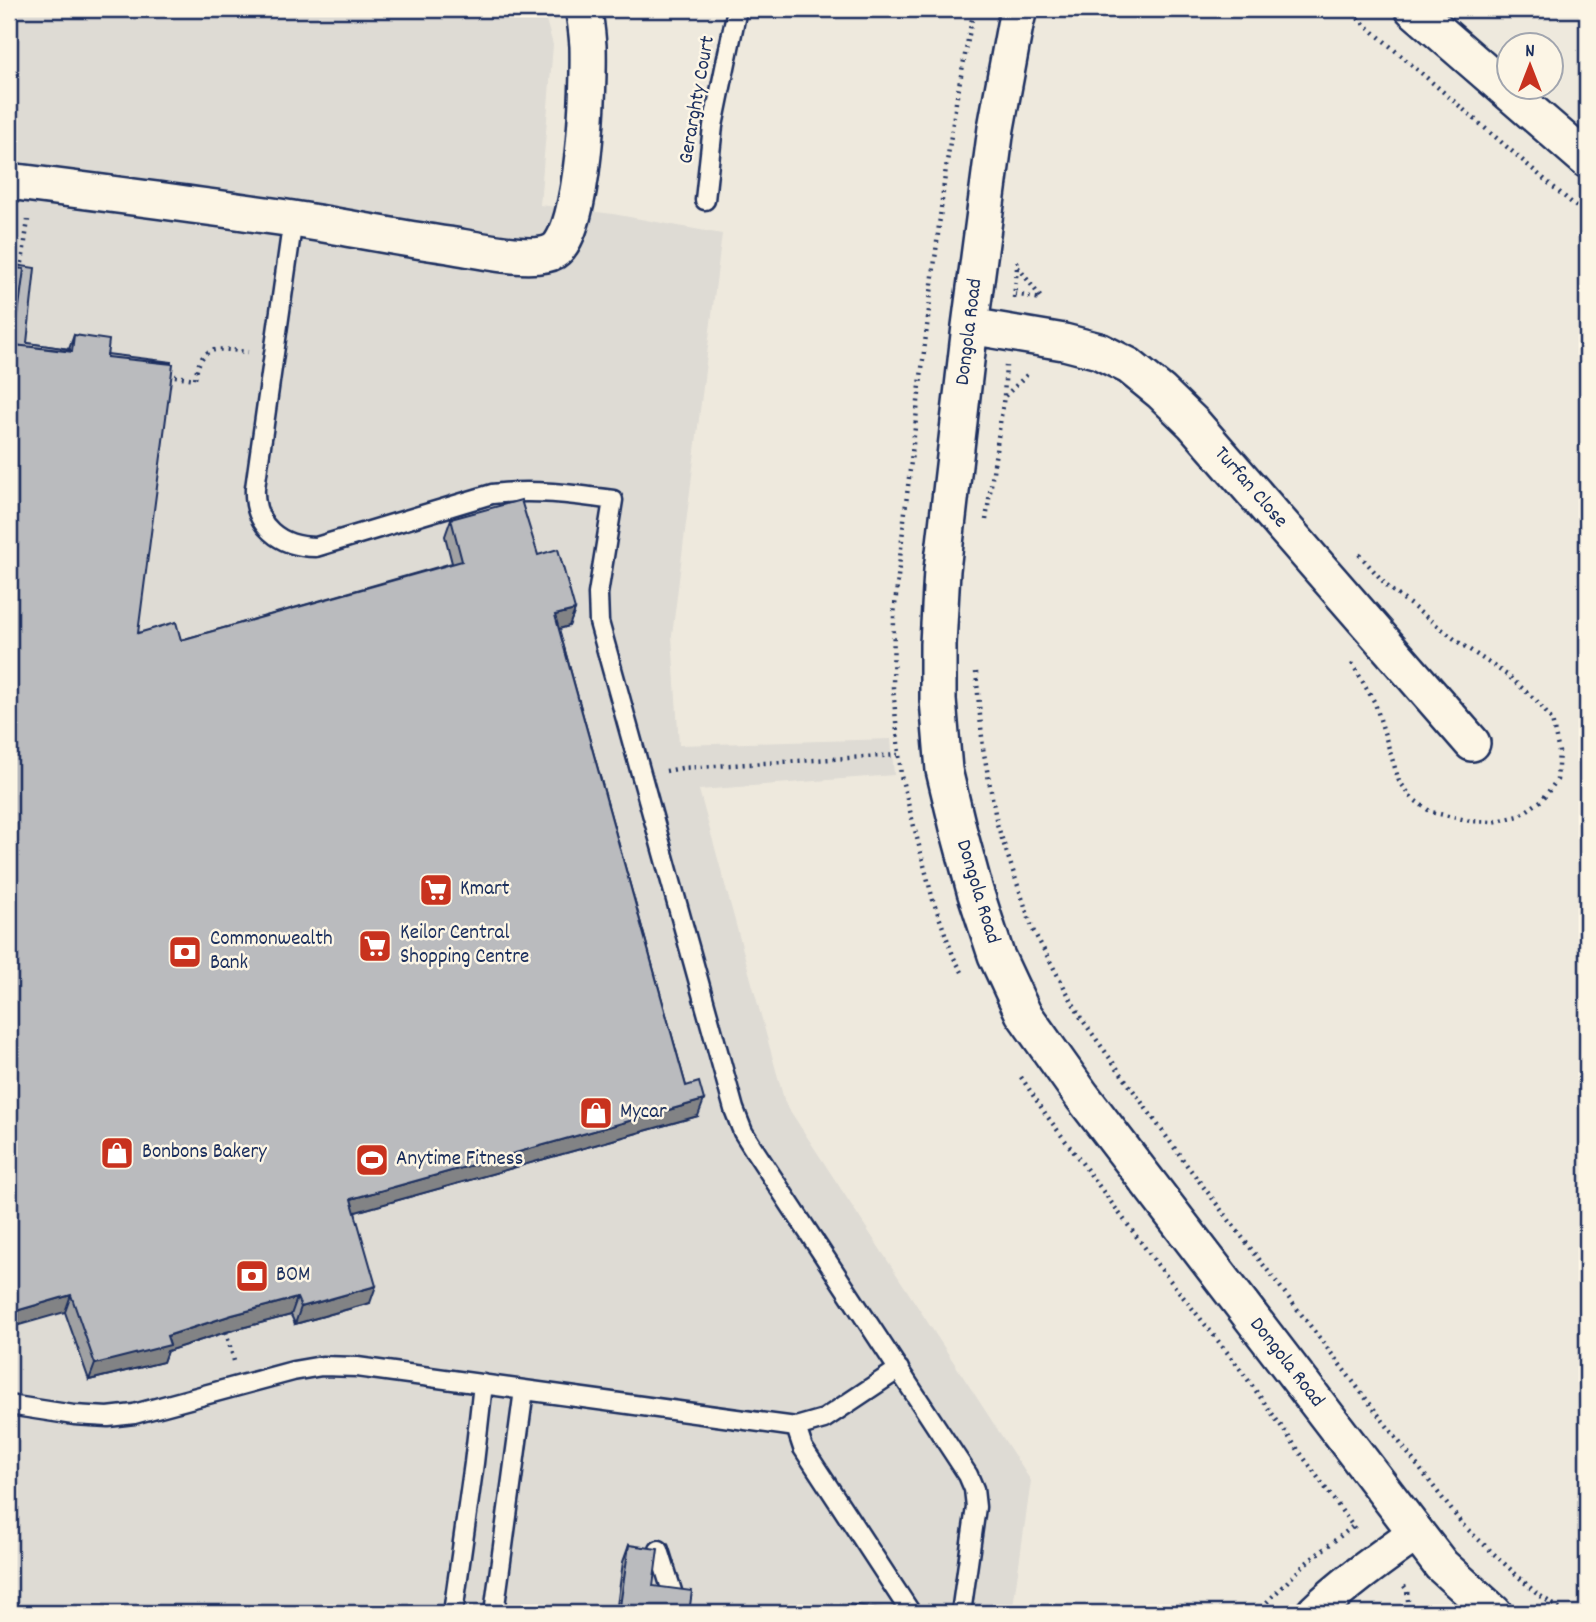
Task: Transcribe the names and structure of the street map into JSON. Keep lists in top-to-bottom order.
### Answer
{
  "streets": {
    "street": ["Dongola Road", "Turfan Close"],
    "lane": ["Gerarghty Court"]
  },
  "crossings": [
    ["Dongola Road", "Turfan Close"]
  ],
  "places": {
    "supermarket": ["Kmart", "Keilor Central Shopping Centre"],
    "bank": ["Commonwealth Bank", "BOM"],
    "shop": ["Mycar", "Bonbons Bakery"],
    "sports": ["Anytime Fitness"]
  },
  "north": "top"
}
